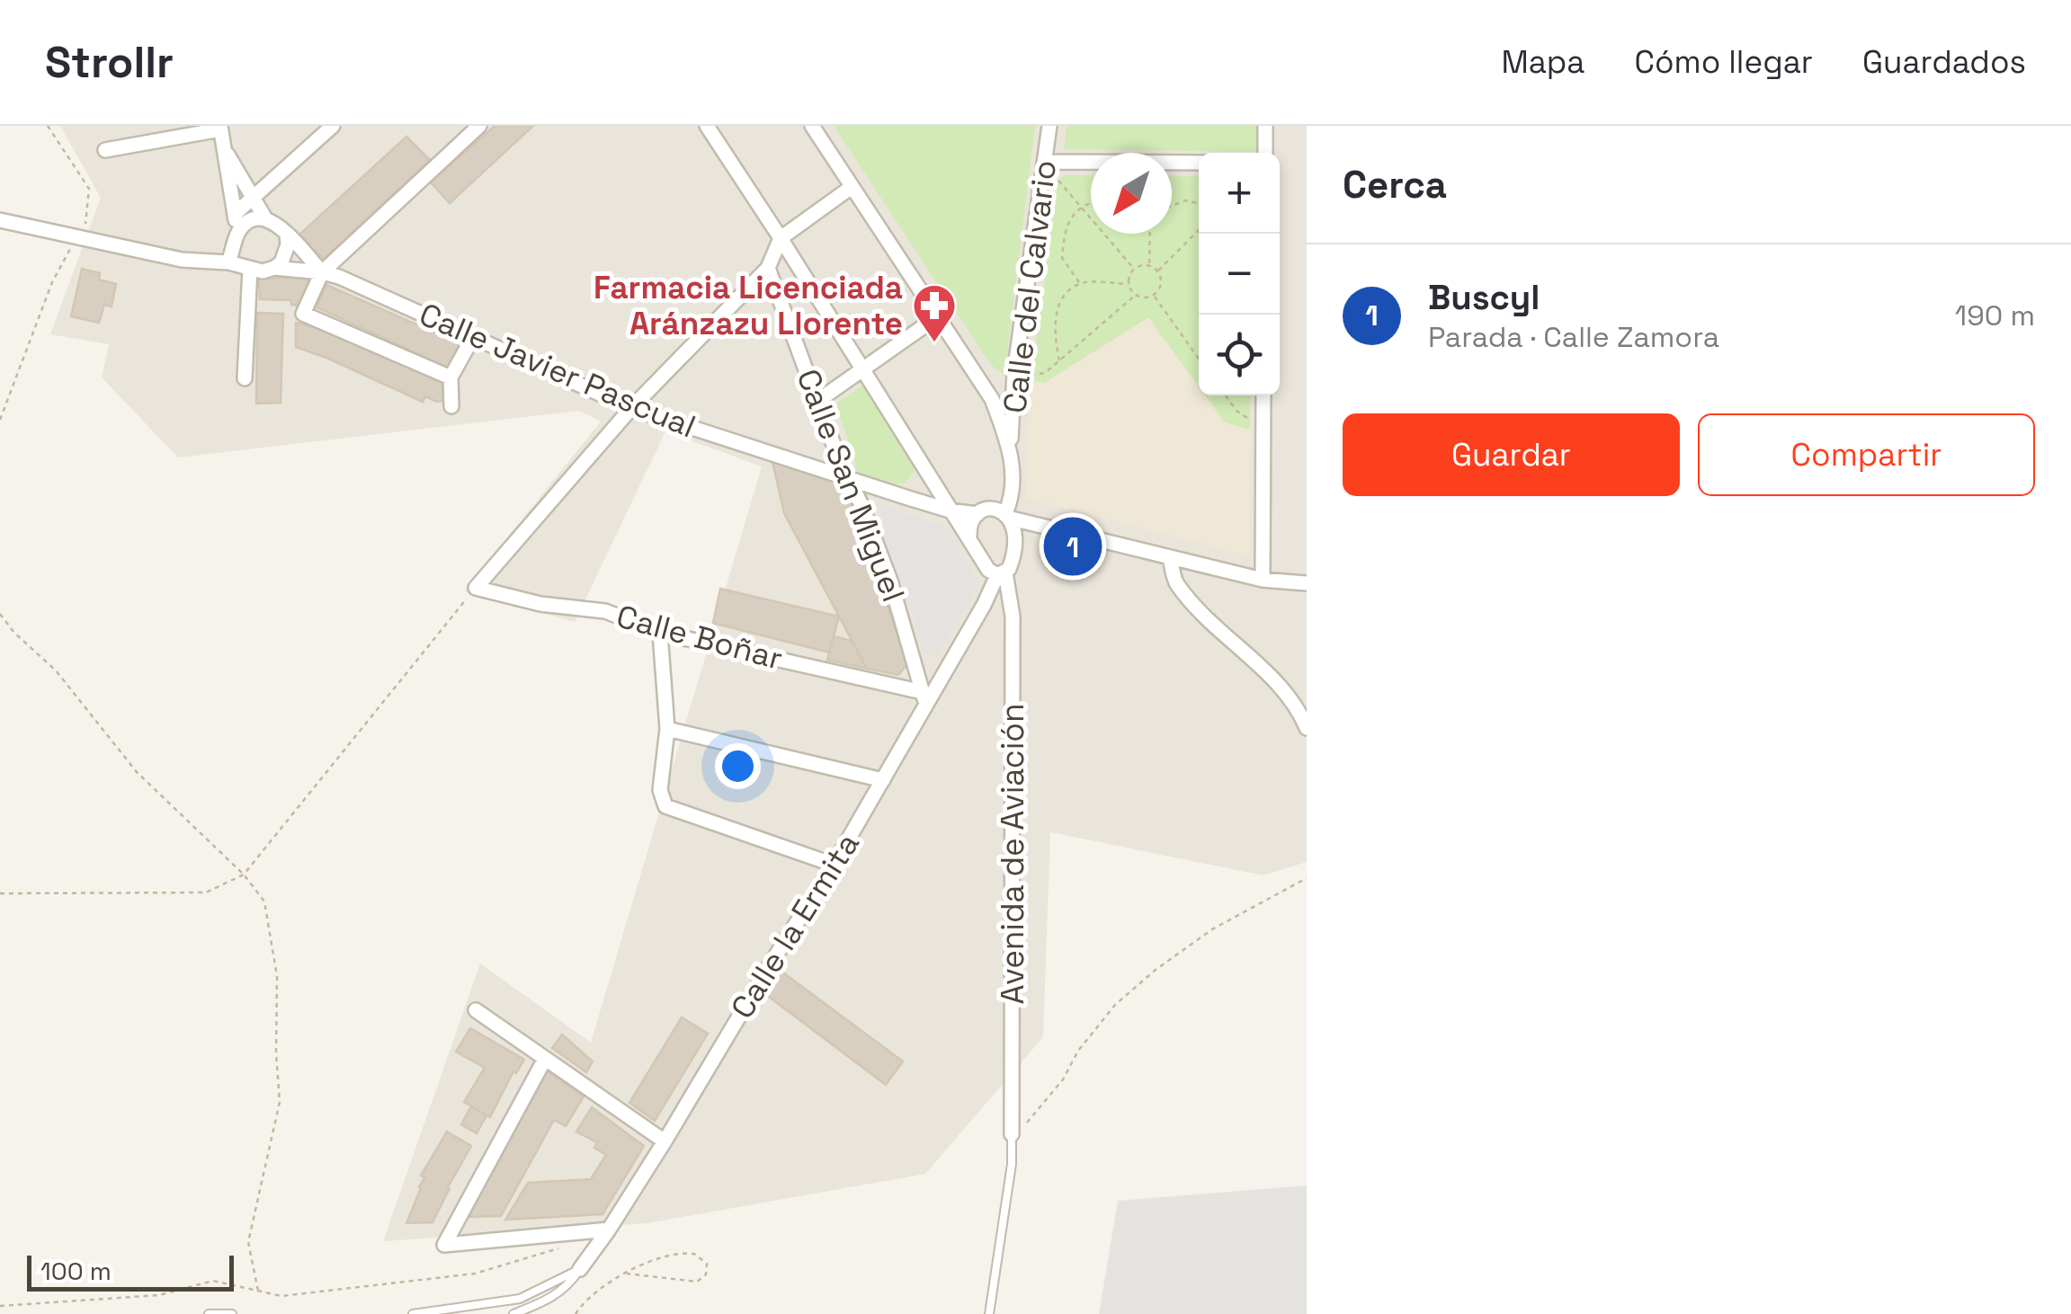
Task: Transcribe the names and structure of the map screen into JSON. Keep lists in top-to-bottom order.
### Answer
{
  "streets": {
    "street": [
      "Calle del Calvario",
      "Calle Javier Pascual",
      "Calle San Miguel",
      "Calle Boñar",
      "Avenida de Aviación",
      "Calle la Ermita"
    ]
  },
  "crossings": [
    ["Calle Javier Pascual", "Calle San Miguel"],
    ["Calle San Miguel", "Calle Boñar"],
    ["Calle San Miguel", "Calle la Ermita"],
    ["Calle Boñar", "Calle la Ermita"],
    ["Avenida de Aviación", "Calle la Ermita"]
  ],
  "places": {
    "pharmacy": ["Farmacia Licenciada Aránzazu Llorente"]
  },
  "scale_bar": "100 m",
  "north": "bottom left",
  "page": {
    "header": "Strollr",
    "nav": ["Mapa", "Cómo llegar", "Guardados"],
    "heading": "Cerca",
    "map_buttons": ["+", "−"],
    "list": [
      {
        "mark": "1",
        "name": "Buscyl",
        "note": "Parada · Calle Zamora",
        "value": "190 m"
      }
    ],
    "buttons": ["Guardar", "Compartir"],
    "pins": "1",
    "scale": "100 m"
  }
}
